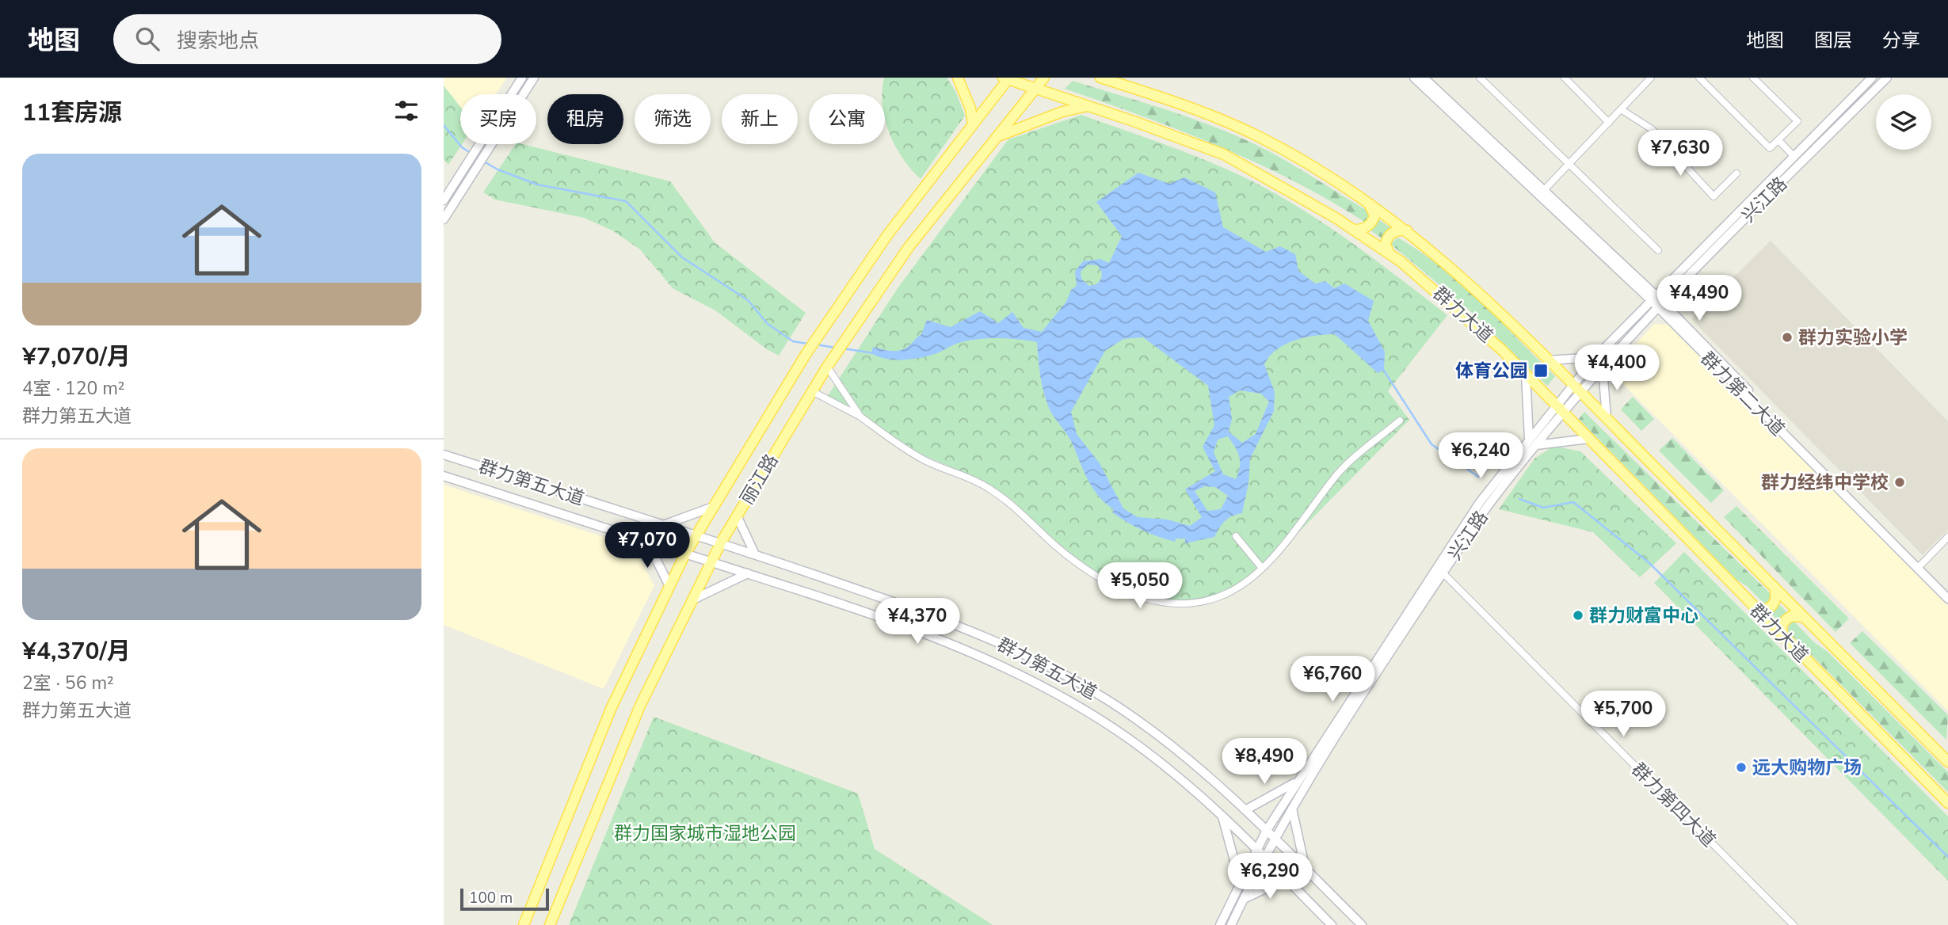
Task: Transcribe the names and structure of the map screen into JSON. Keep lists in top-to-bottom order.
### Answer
{
  "streets": {
    "main road": [
      "兴江路",
      "群力大道",
      "群力第二大道",
      "丽江路",
      "群力第五大道"
    ],
    "street": ["群力第四大道"]
  },
  "crossings": [
    ["兴江路", "群力大道"],
    ["兴江路", "群力第二大道"],
    ["兴江路", "群力第五大道"],
    ["兴江路", "群力第四大道"],
    ["群力大道", "丽江路"],
    ["丽江路", "群力第五大道"]
  ],
  "parks": ["群力国家城市湿地公园"],
  "places": {
    "other": [
      "群力实验小学",
      "群力经纬中学校",
      "群力财富中心",
      "远大购物广场"
    ],
    "transit": ["体育公园"]
  },
  "scale_bar": "100 m",
  "page": {
    "header": "地图",
    "search": "搜索地点",
    "nav": ["地图", "图层", "分享"],
    "heading": "11套房源",
    "chip": [
      "买房",
      "租房",
      "筛选",
      "新上",
      "公寓"
    ],
    "price": [
      "¥7,630",
      "¥4,490",
      "¥4,400",
      "¥6,240",
      "¥7,070",
      "¥5,050",
      "¥4,370",
      "¥6,760",
      "¥5,700",
      "¥8,490",
      "¥6,290"
    ],
    "list": [
      {
        "name": "¥7,070/月",
        "note": "4室 · 120 m² · 群力第五大道"
      },
      {
        "name": "¥4,370/月",
        "note": "2室 · 56 m² · 群力第五大道"
      }
    ],
    "scale": "100 m"
  }
}
